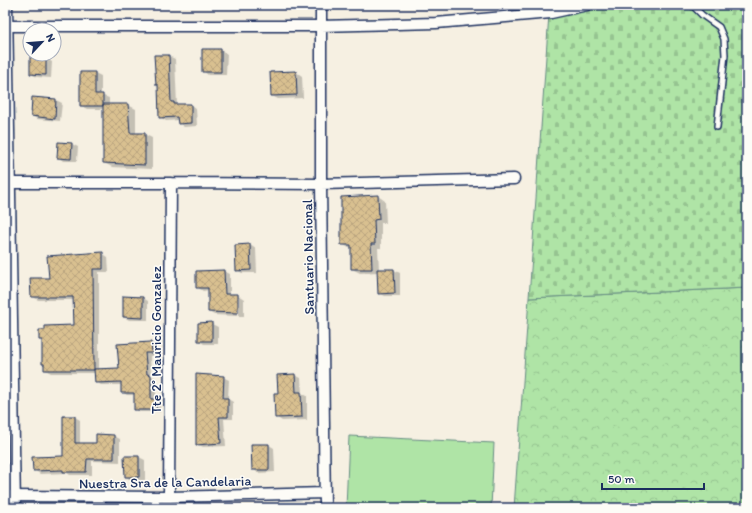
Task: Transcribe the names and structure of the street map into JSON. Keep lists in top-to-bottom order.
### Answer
{
  "streets": {
    "street": ["Santuario Nacional", "Tte 2° Mauricio Gonzalez", "Nuestra Sra de la Candelaria"]
  },
  "crossings": [
    ["Santuario Nacional", "Nuestra Sra de la Candelaria"],
    ["Tte 2° Mauricio Gonzalez", "Nuestra Sra de la Candelaria"]
  ],
  "scale_bar": "50 m",
  "north": "top right"
}
